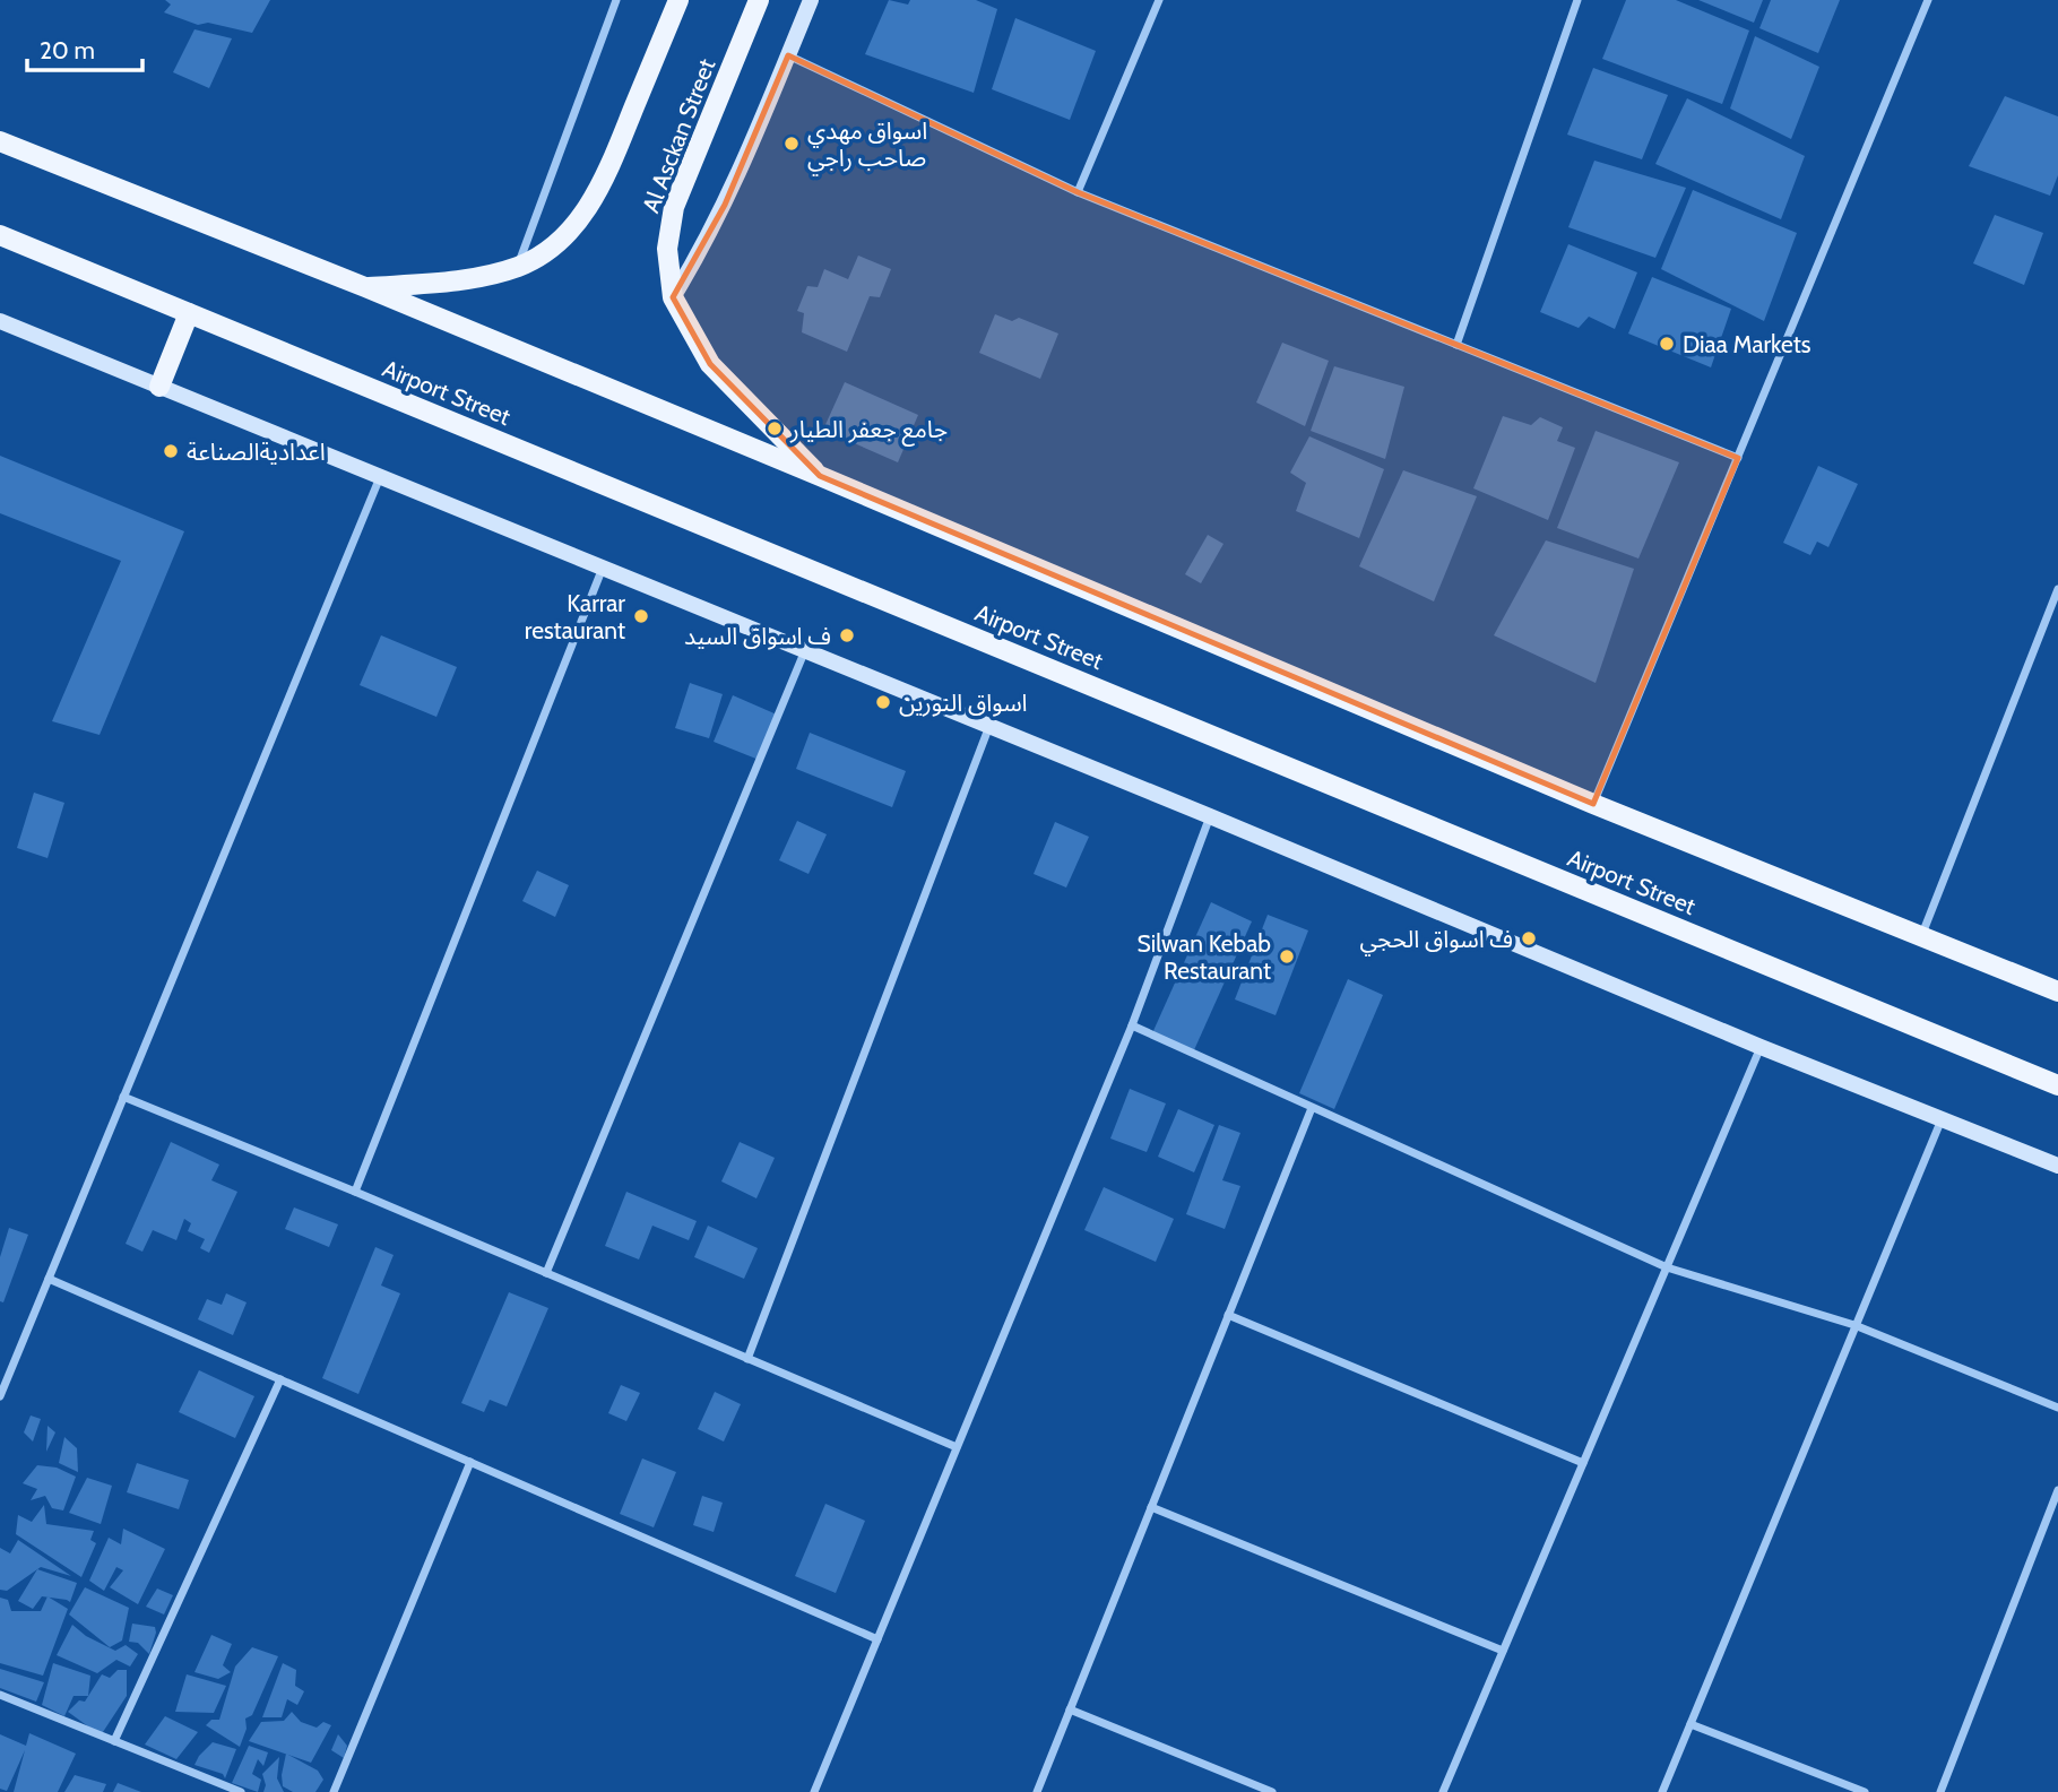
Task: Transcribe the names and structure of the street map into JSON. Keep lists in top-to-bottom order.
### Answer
{
  "streets": {
    "main road": ["Al Asckan Street", "Airport Street"]
  },
  "places": [
    "اسواق مهدي صاحب راجي",
    "Diaa Markets",
    "جامع جعفر الطيار",
    "اعداديةالصناعة",
    "Karrar restaurant",
    "ف اسواق السيد",
    "اسواق النورين",
    "ف اسواق الحجي",
    "Silwan Kebab Restaurant"
  ],
  "scale_bar": "20 m"
}
